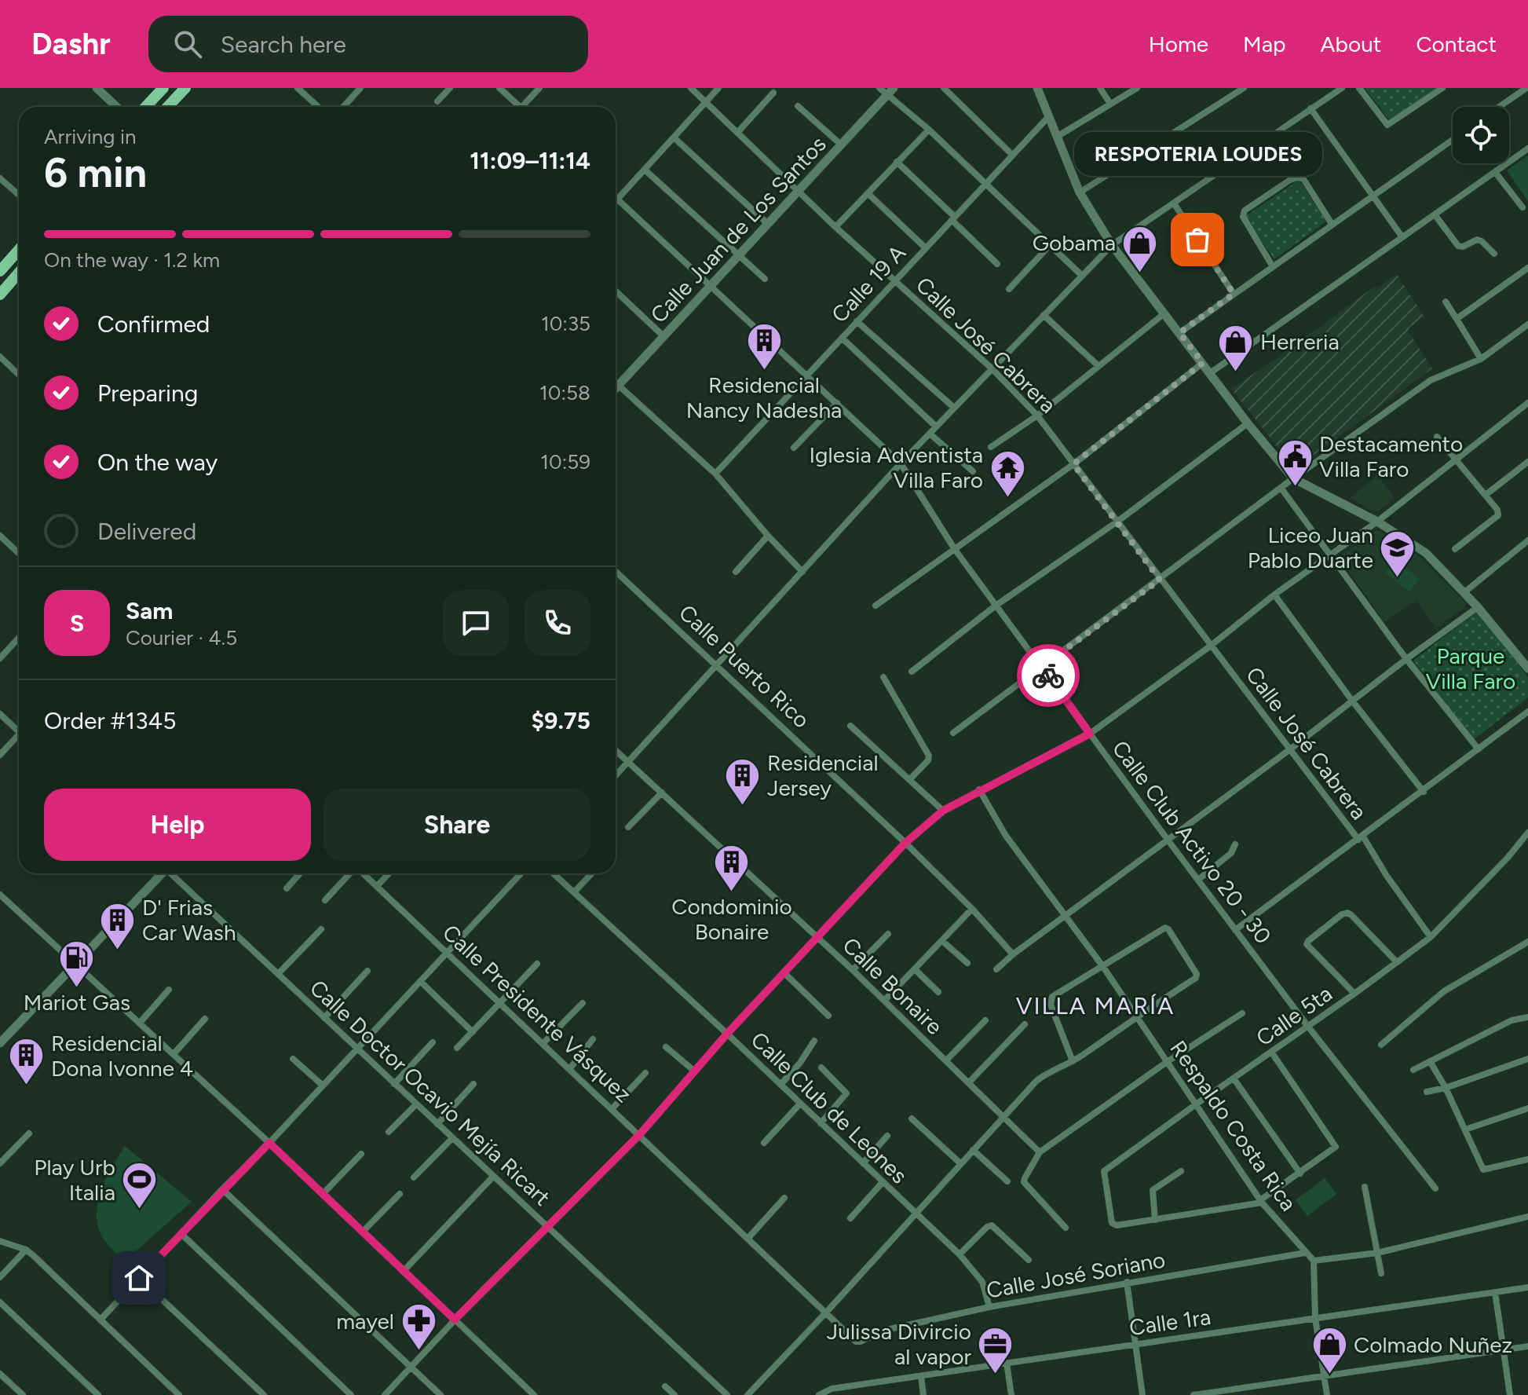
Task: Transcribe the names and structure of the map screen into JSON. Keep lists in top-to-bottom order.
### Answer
{
  "streets": {
    "street": [
      "Calle Juan de Los Santos",
      "Calle 19 A",
      "Calle José Cabrera",
      "Calle Puerto Rico",
      "Calle Club Activo 20 - 30",
      "Calle Bonaire",
      "Calle Presidente Vásquez",
      "Calle 5ta",
      "Calle Doctor Ocavio Mejía Ricart",
      "Calle Club de Leones",
      "Respaldo Costa Rica",
      "Calle José Soriano",
      "Calle 1ra"
    ]
  },
  "crossings": [
    ["Calle Juan de Los Santos", "Calle José Cabrera"],
    ["Calle Juan de Los Santos", "Calle Club Activo 20 - 30"],
    ["Calle 19 A", "Calle José Cabrera"],
    ["Calle 19 A", "Calle Club Activo 20 - 30"],
    ["Calle José Cabrera", "Calle 5ta"],
    ["Calle Club Activo 20 - 30", "Calle 5ta"],
    ["Calle Presidente Vásquez", "Calle José Soriano"],
    ["Calle 5ta", "Respaldo Costa Rica"],
    ["Calle Club de Leones", "Calle José Soriano"],
    ["Respaldo Costa Rica", "Calle José Soriano"]
  ],
  "districts": ["VILLA MARÍA"],
  "parks": ["Parque Villa Faro"],
  "places": {
    "other": ["RESPOTERIA LOUDES"],
    "shop": ["Gobama", "Herreria", "Colmado Nuñez"],
    "building": [
      "Residencial Nancy Nadesha",
      "Residencial Jersey",
      "Condominio Bonaire",
      "D' Frias Car Wash",
      "Residencial Dona Ivonne 4"
    ],
    "public building": ["Destacamento Villa Faro"],
    "temple": ["Iglesia Adventista Villa Faro"],
    "school or university": ["Liceo Juan Pablo Duarte"],
    "fuel station": ["Mariot Gas"],
    "sports": ["Play Urb Italia"],
    "pharmacy": ["mayel"],
    "office": ["Julissa Divircio al vapor"]
  },
  "page": {
    "header": "Dashr",
    "search": "Search here",
    "nav": [
      "Home",
      "Map",
      "About",
      "Contact"
    ],
    "heading": ["6 min", "Arriving in", "11:09–11:14"],
    "panel": [
      "Sam",
      "Courier · 4.5",
      "Order #1345",
      "$9.75"
    ],
    "bubble": "RESPOTERIA LOUDES",
    "bar": "On the way · 1.2 km",
    "list": [
      ["Confirmed", "10:35"],
      ["Preparing", "10:58"],
      ["On the way", "10:59"],
      "Delivered"
    ],
    "round": "S",
    "buttons": ["Help", "Share"]
  }
}
